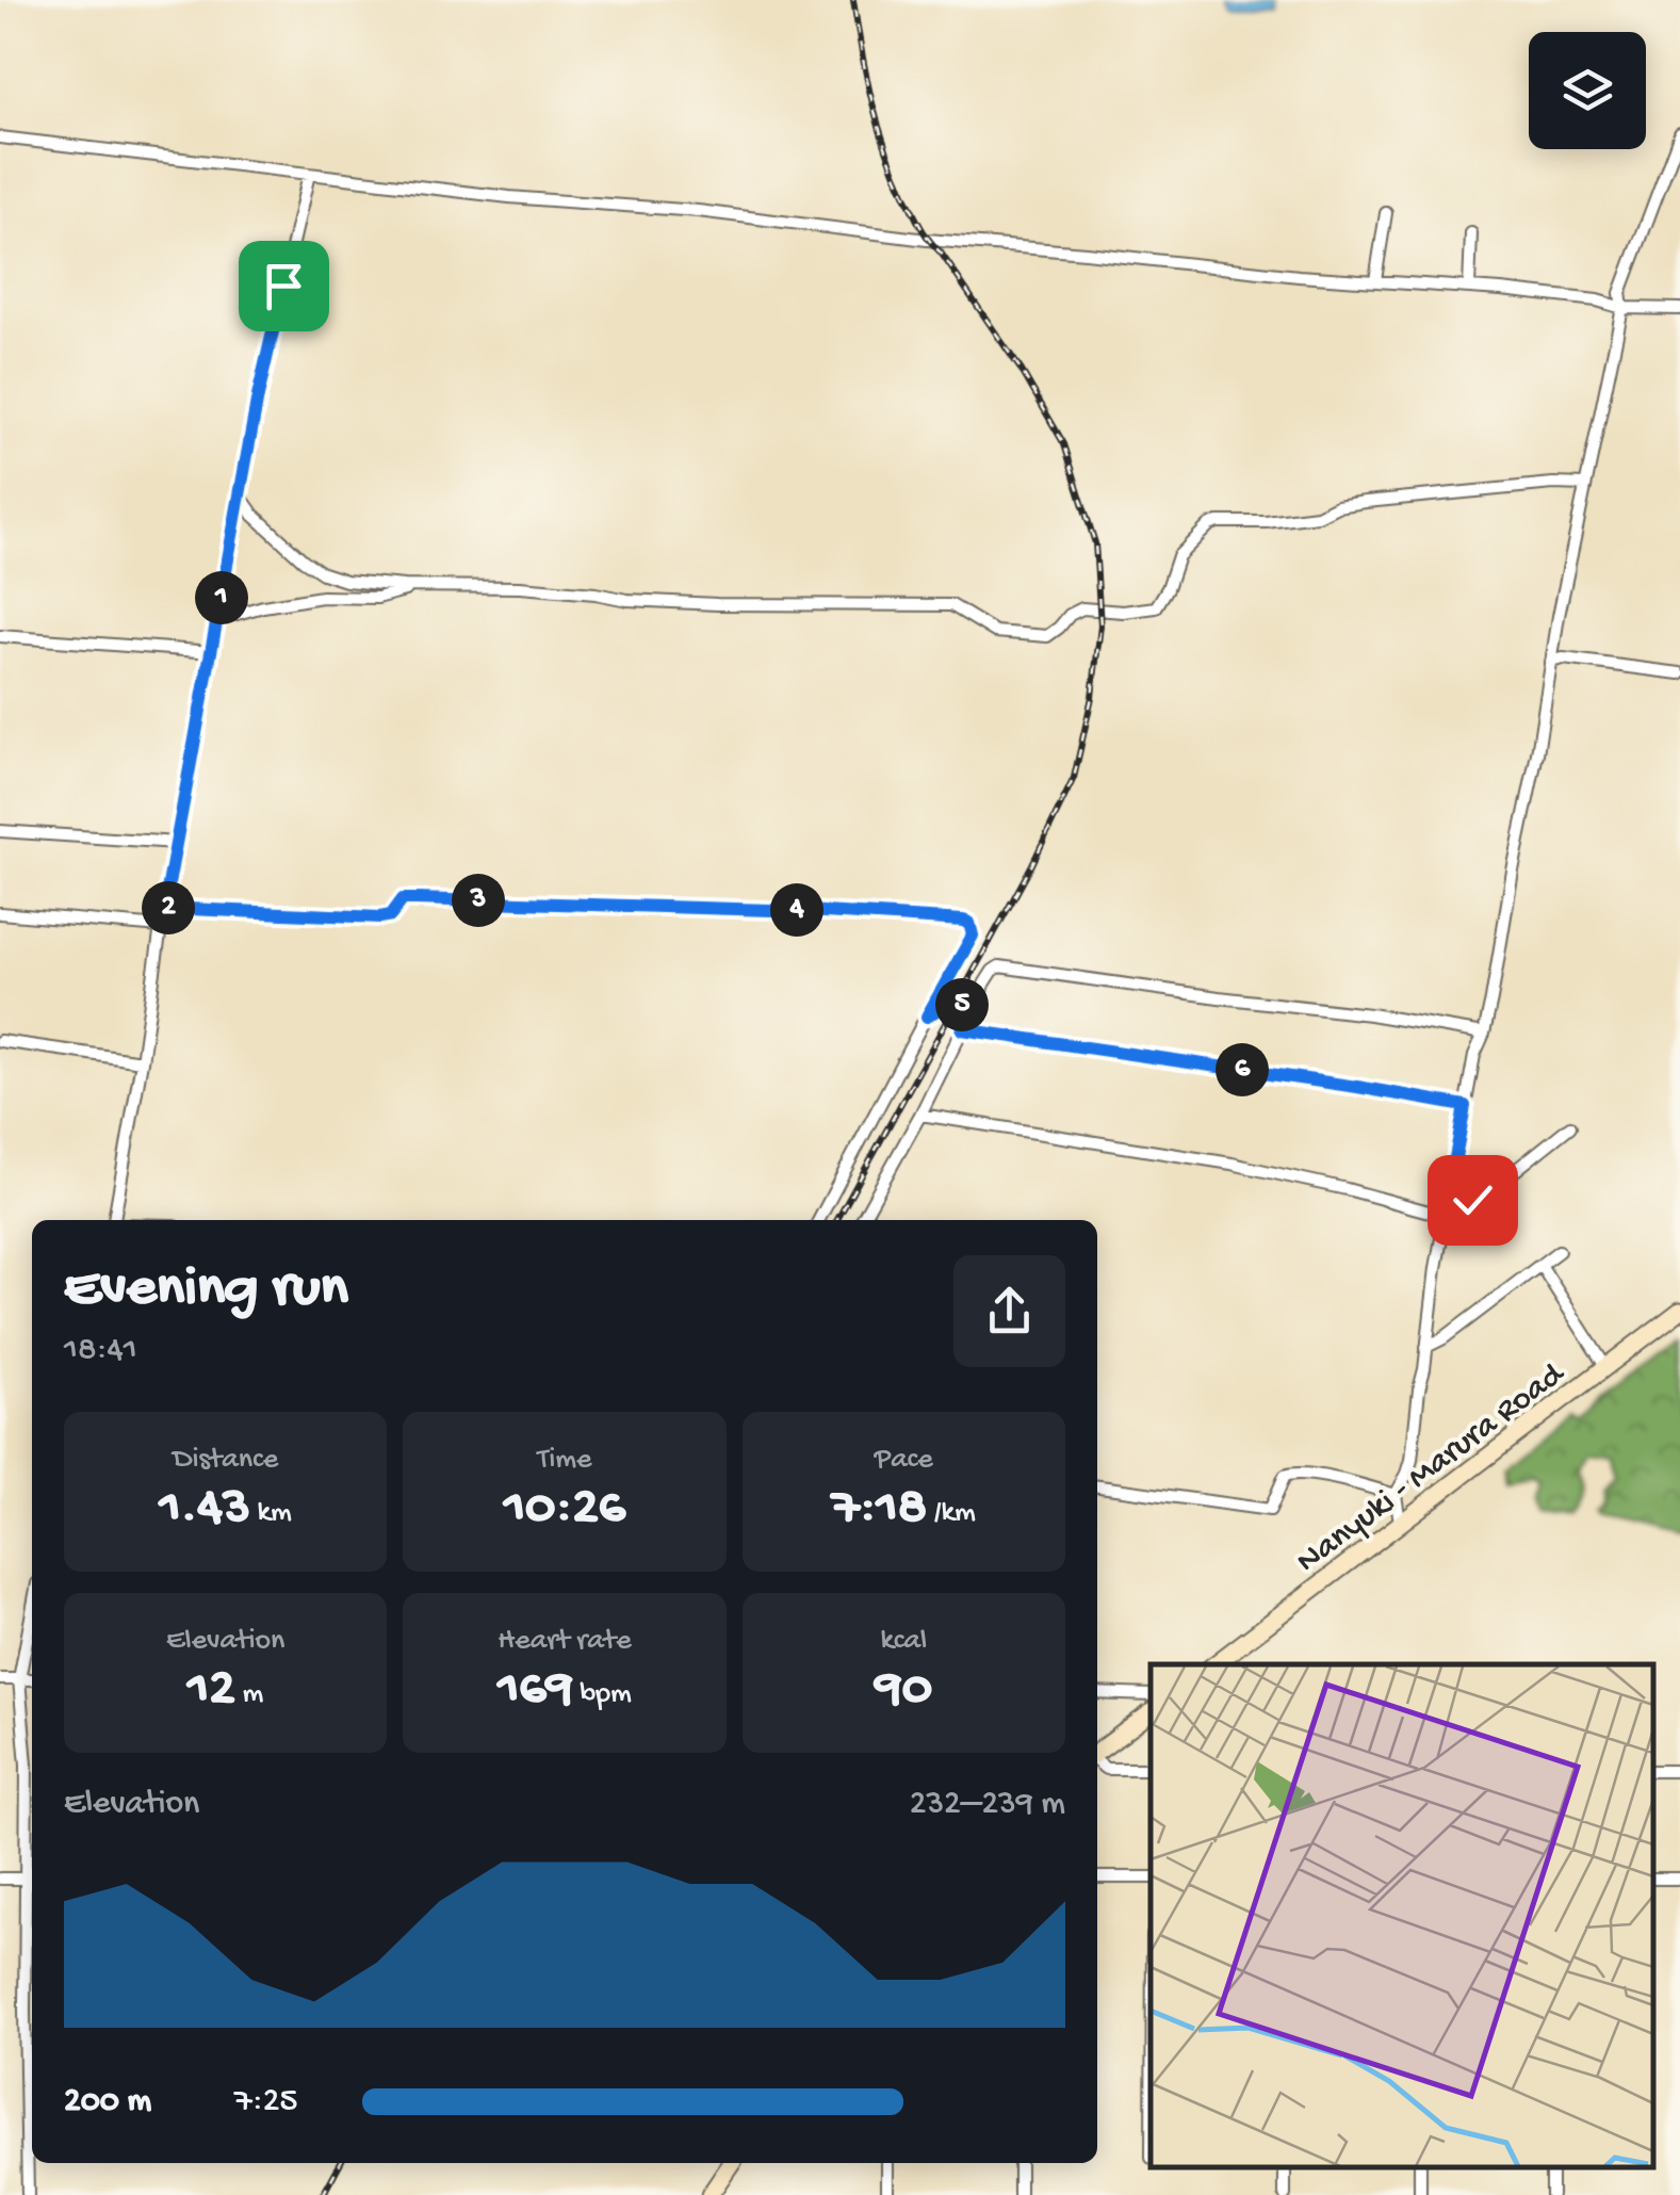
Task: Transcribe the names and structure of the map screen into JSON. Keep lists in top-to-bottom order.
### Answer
{
  "streets": {
    "street": ["Nanyuki - Marura Road"]
  },
  "page": {
    "pins": [
      "1",
      "3",
      "2",
      "4",
      "5",
      "6"
    ],
    "heading": ["Evening run", "18:41"],
    "stats": [
      ["Distance", "1.43 km"],
      ["Time", "10:26"],
      ["Pace", "7:18 /km"],
      ["Elevation", "12 m"],
      ["Heart rate", "169 bpm"],
      ["kcal", "90"]
    ],
    "chart": ["Elevation", "232–239 m"],
    "list": [
      {
        "name": "200 m",
        "note": "7:25"
      }
    ]
  }
}
